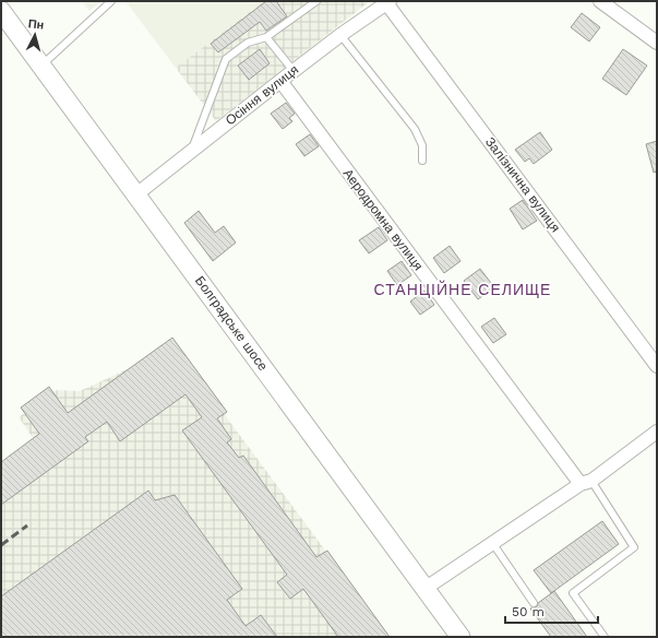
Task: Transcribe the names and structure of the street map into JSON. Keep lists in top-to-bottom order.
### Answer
{
  "streets": {
    "main road": ["Болградське шосе"],
    "street": ["Осіння вулиця", "Залізнична вулиця", "Аеродромна вулиця"]
  },
  "crossings": [
    ["Осіння вулиця", "Залізнична вулиця"],
    ["Осіння вулиця", "Аеродромна вулиця"],
    ["Осіння вулиця", "Болградське шосе"]
  ],
  "districts": ["СТАНЦІЙНЕ СЕЛИЩЕ"],
  "scale_bar": "50 m",
  "north": "top"
}
